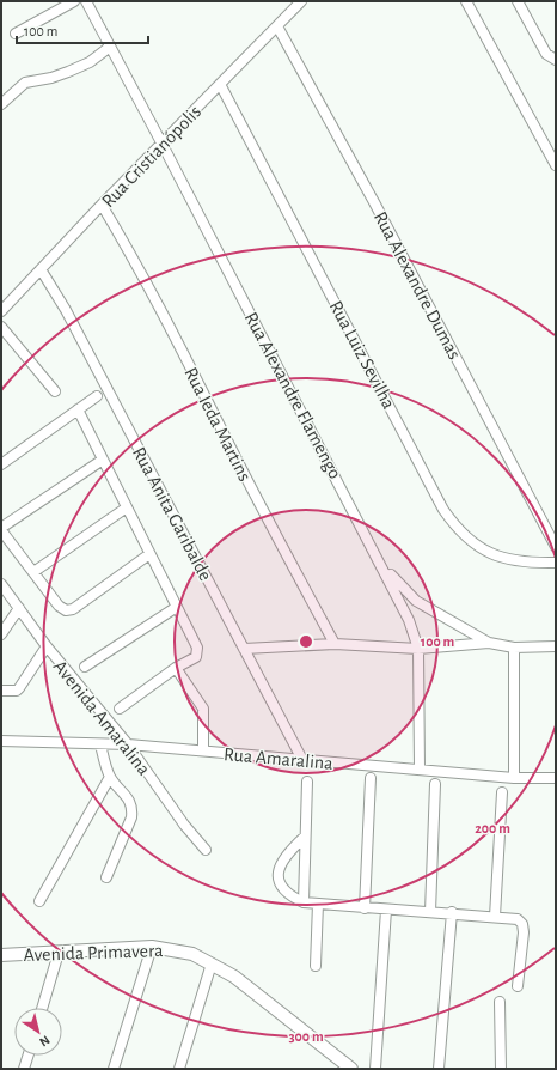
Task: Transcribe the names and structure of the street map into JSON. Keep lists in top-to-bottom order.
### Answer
{
  "streets": {
    "street": [
      "Rua Cristianópolis",
      "Rua Alexandre Dumas",
      "Rua Luiz Sevilha",
      "Rua Alexandre Flamengo",
      "Rua Ieda Martins",
      "Rua Anita Garibalde",
      "Avenida Amaralina",
      "Rua Amaralina",
      "Avenida Primavera"
    ]
  },
  "crossings": [
    ["Rua Cristianópolis", "Rua Alexandre Dumas"],
    ["Rua Cristianópolis", "Rua Luiz Sevilha"],
    ["Rua Cristianópolis", "Rua Alexandre Flamengo"],
    ["Rua Cristianópolis", "Rua Ieda Martins"],
    ["Rua Cristianópolis", "Rua Anita Garibalde"],
    ["Rua Alexandre Flamengo", "Rua Amaralina"],
    ["Rua Anita Garibalde", "Rua Amaralina"],
    ["Avenida Amaralina", "Rua Amaralina"]
  ],
  "scale_bar": "100 m",
  "north": "bottom right",
  "rings": ["100 m", "200 m", "300 m"]
}
